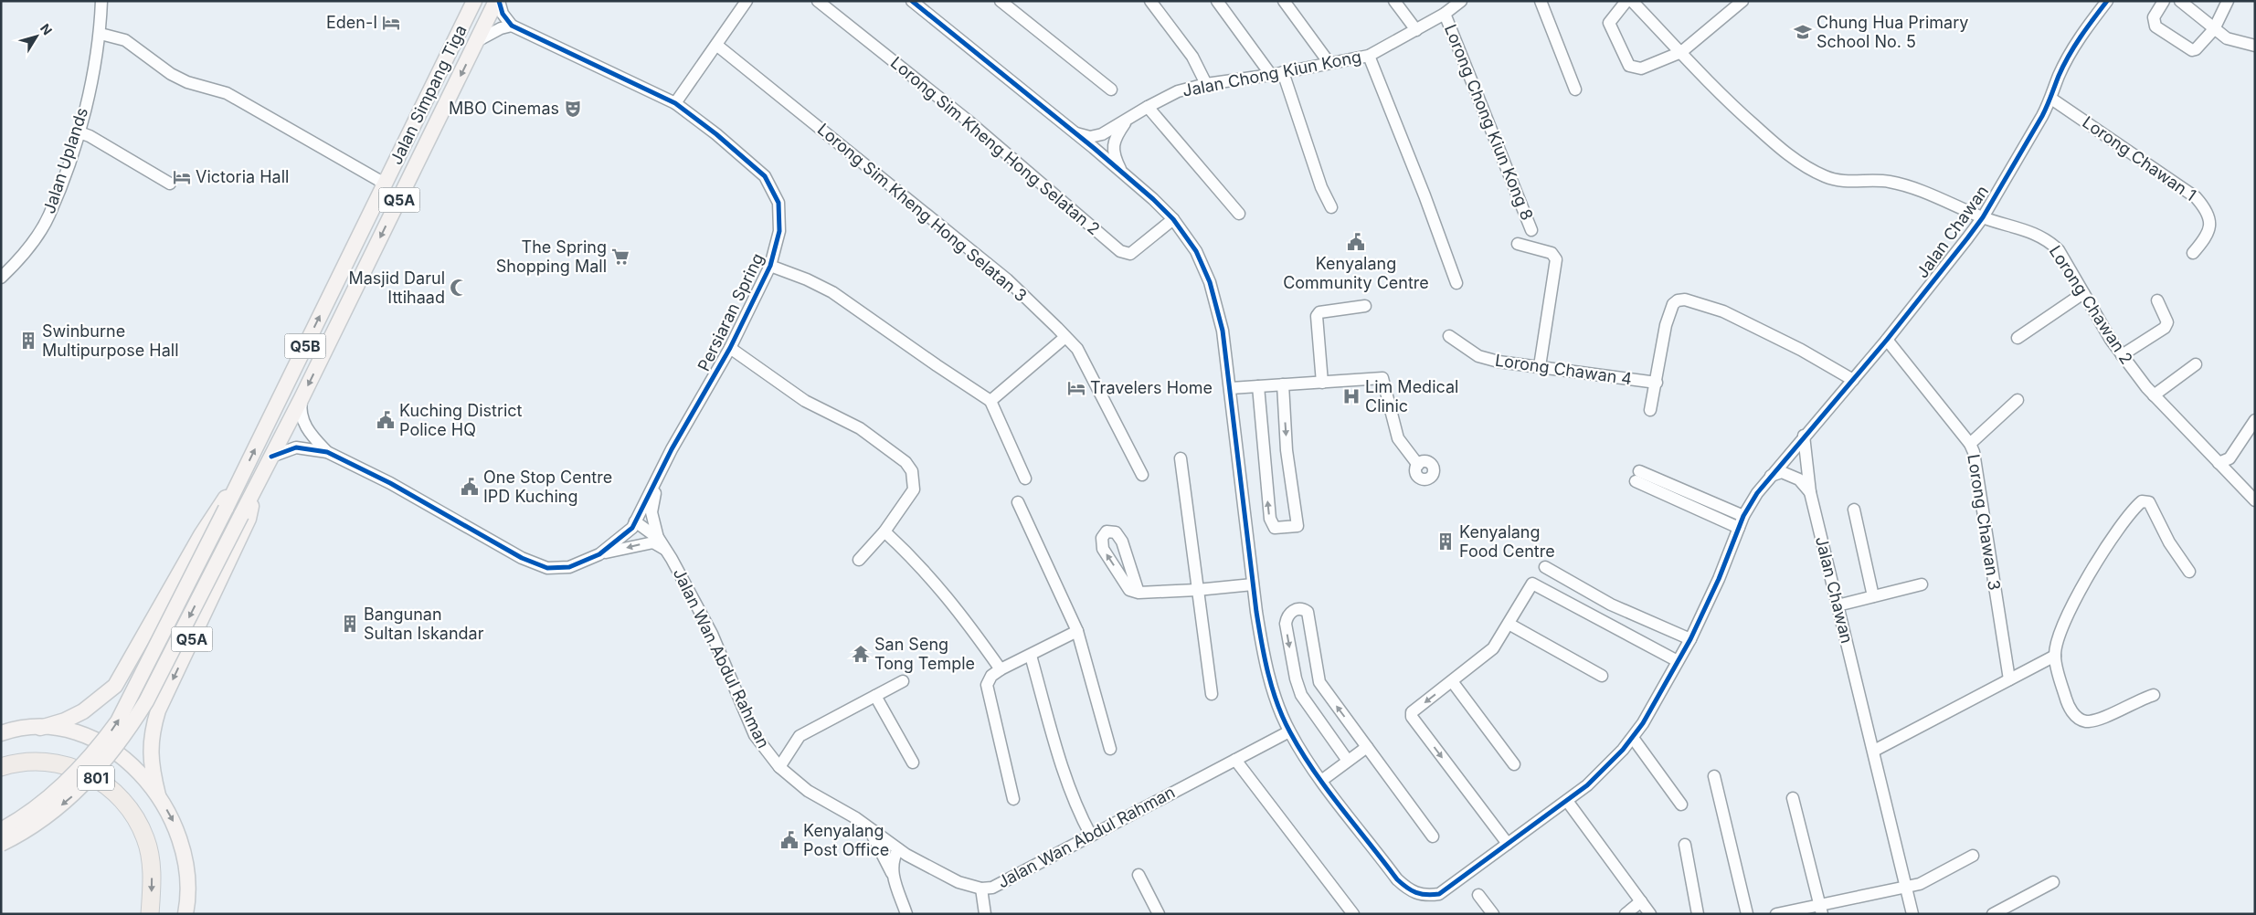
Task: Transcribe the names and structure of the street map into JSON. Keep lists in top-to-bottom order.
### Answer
{
  "streets": {
    "highway": ["801"],
    "main road": ["Jalan Simpang Tiga", "Q5A", "Q5B"],
    "street": [
      "Jalan Chong Kiun Kong",
      "Lorong Chong Kiun Kong 8",
      "Lorong Sim Kheng Hong Selatan 2",
      "Lorong Chawan 1",
      "Jalan Uplands",
      "Lorong Sim Kheng Hong Selatan 3",
      "Jalan Chawan",
      "Lorong Chawan 2",
      "Persiaran Spring",
      "Lorong Chawan 4",
      "Lorong Chawan 3",
      "Jalan Wan Abdul Rahman"
    ]
  },
  "crossings": [
    ["Jalan Chong Kiun Kong", "Lorong Chong Kiun Kong 8"],
    ["Jalan Simpang Tiga", "Q5A"],
    ["Jalan Simpang Tiga", "Q5B"],
    ["Lorong Chawan 1", "Jalan Chawan"],
    ["Jalan Chawan", "Lorong Chawan 2"],
    ["Jalan Chawan", "Lorong Chawan 3"],
    ["Persiaran Spring", "Jalan Wan Abdul Rahman"]
  ],
  "places": {
    "hotel": ["Eden-I", "Victoria Hall", "Travelers Home"],
    "school or university": ["Chung Hua Primary School No. 5"],
    "theatre": ["MBO Cinemas"],
    "public building": [
      "Kenyalang Community Centre",
      "Kuching District Police HQ",
      "One Stop Centre IPD Kuching",
      "Kenyalang Post Office"
    ],
    "supermarket": ["The Spring Shopping Mall"],
    "mosque": ["Masjid Darul Ittihaad"],
    "building": ["Swinburne Multipurpose Hall", "Kenyalang Food Centre", "Bangunan Sultan Iskandar"],
    "hospital": ["Lim Medical Clinic"],
    "temple": ["San Seng Tong Temple"]
  },
  "north": "top right"
}
